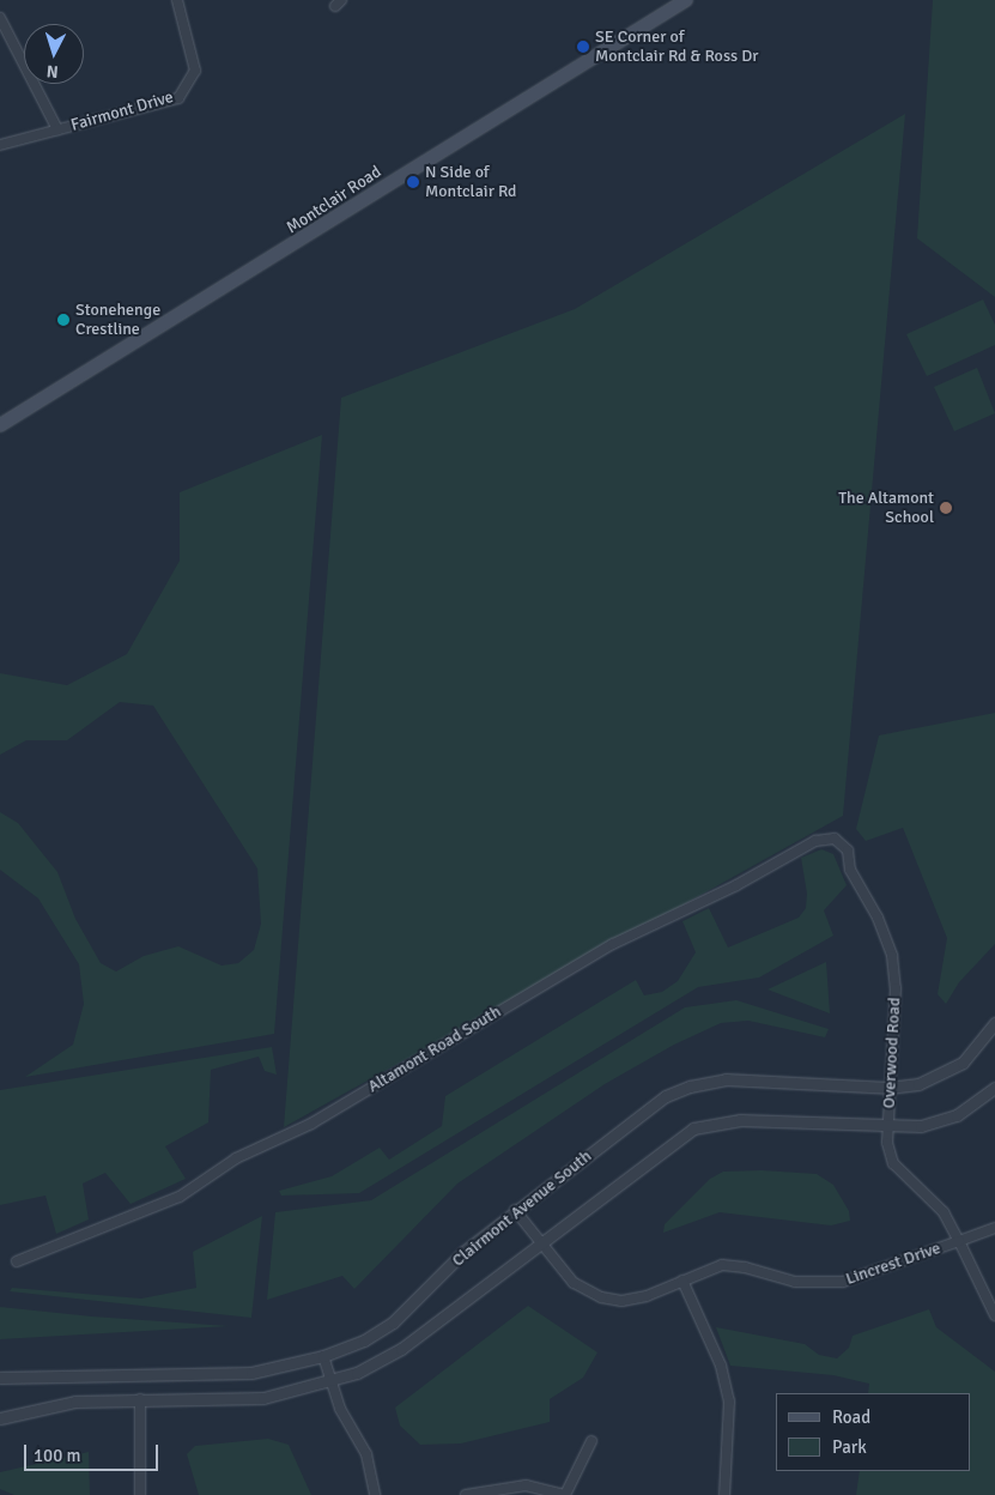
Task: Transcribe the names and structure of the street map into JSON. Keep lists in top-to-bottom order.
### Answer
{
  "streets": {
    "main road": ["Montclair Road"],
    "street": [
      "Fairmont Drive",
      "Altamont Road South",
      "Overwood Road",
      "Clairmont Avenue South",
      "Lincrest Drive"
    ]
  },
  "crossings": [
    ["Altamont Road South", "Overwood Road"],
    ["Overwood Road", "Clairmont Avenue South"],
    ["Overwood Road", "Lincrest Drive"],
    ["Clairmont Avenue South", "Lincrest Drive"]
  ],
  "places": [
    "SE Corner of Montclair Rd & Ross Dr",
    "N Side of Montclair Rd",
    "Stonehenge Crestline",
    "The Altamont School"
  ],
  "legend": ["Road", "Park"],
  "scale_bar": "100 m",
  "north": "bottom"
}
